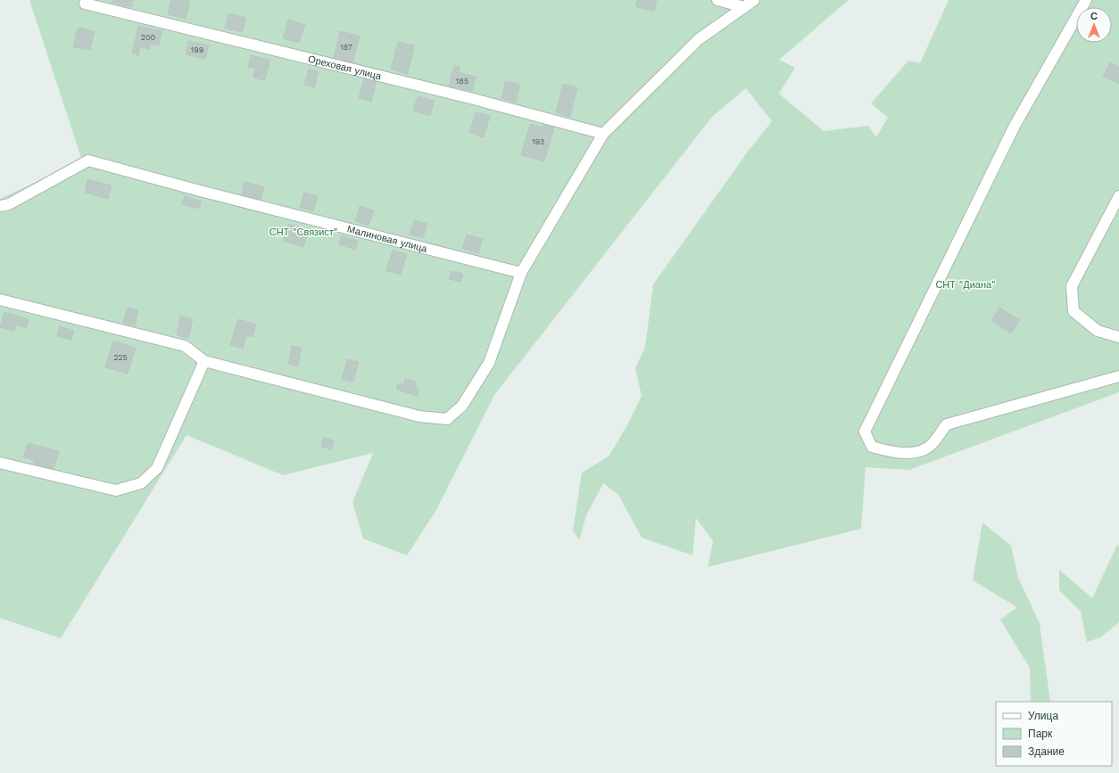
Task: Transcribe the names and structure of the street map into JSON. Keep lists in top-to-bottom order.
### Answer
{
  "streets": {
    "street": ["Ореховая улица", "Малиновая улица"]
  },
  "parks": ["СНТ \"Связист\"", "СНТ \"Диана\""],
  "house_numbers": [
    "200",
    "187",
    "199",
    "185",
    "193",
    "225"
  ],
  "legend": ["Улица", "Парк", "Здание"],
  "north": "top"
}
